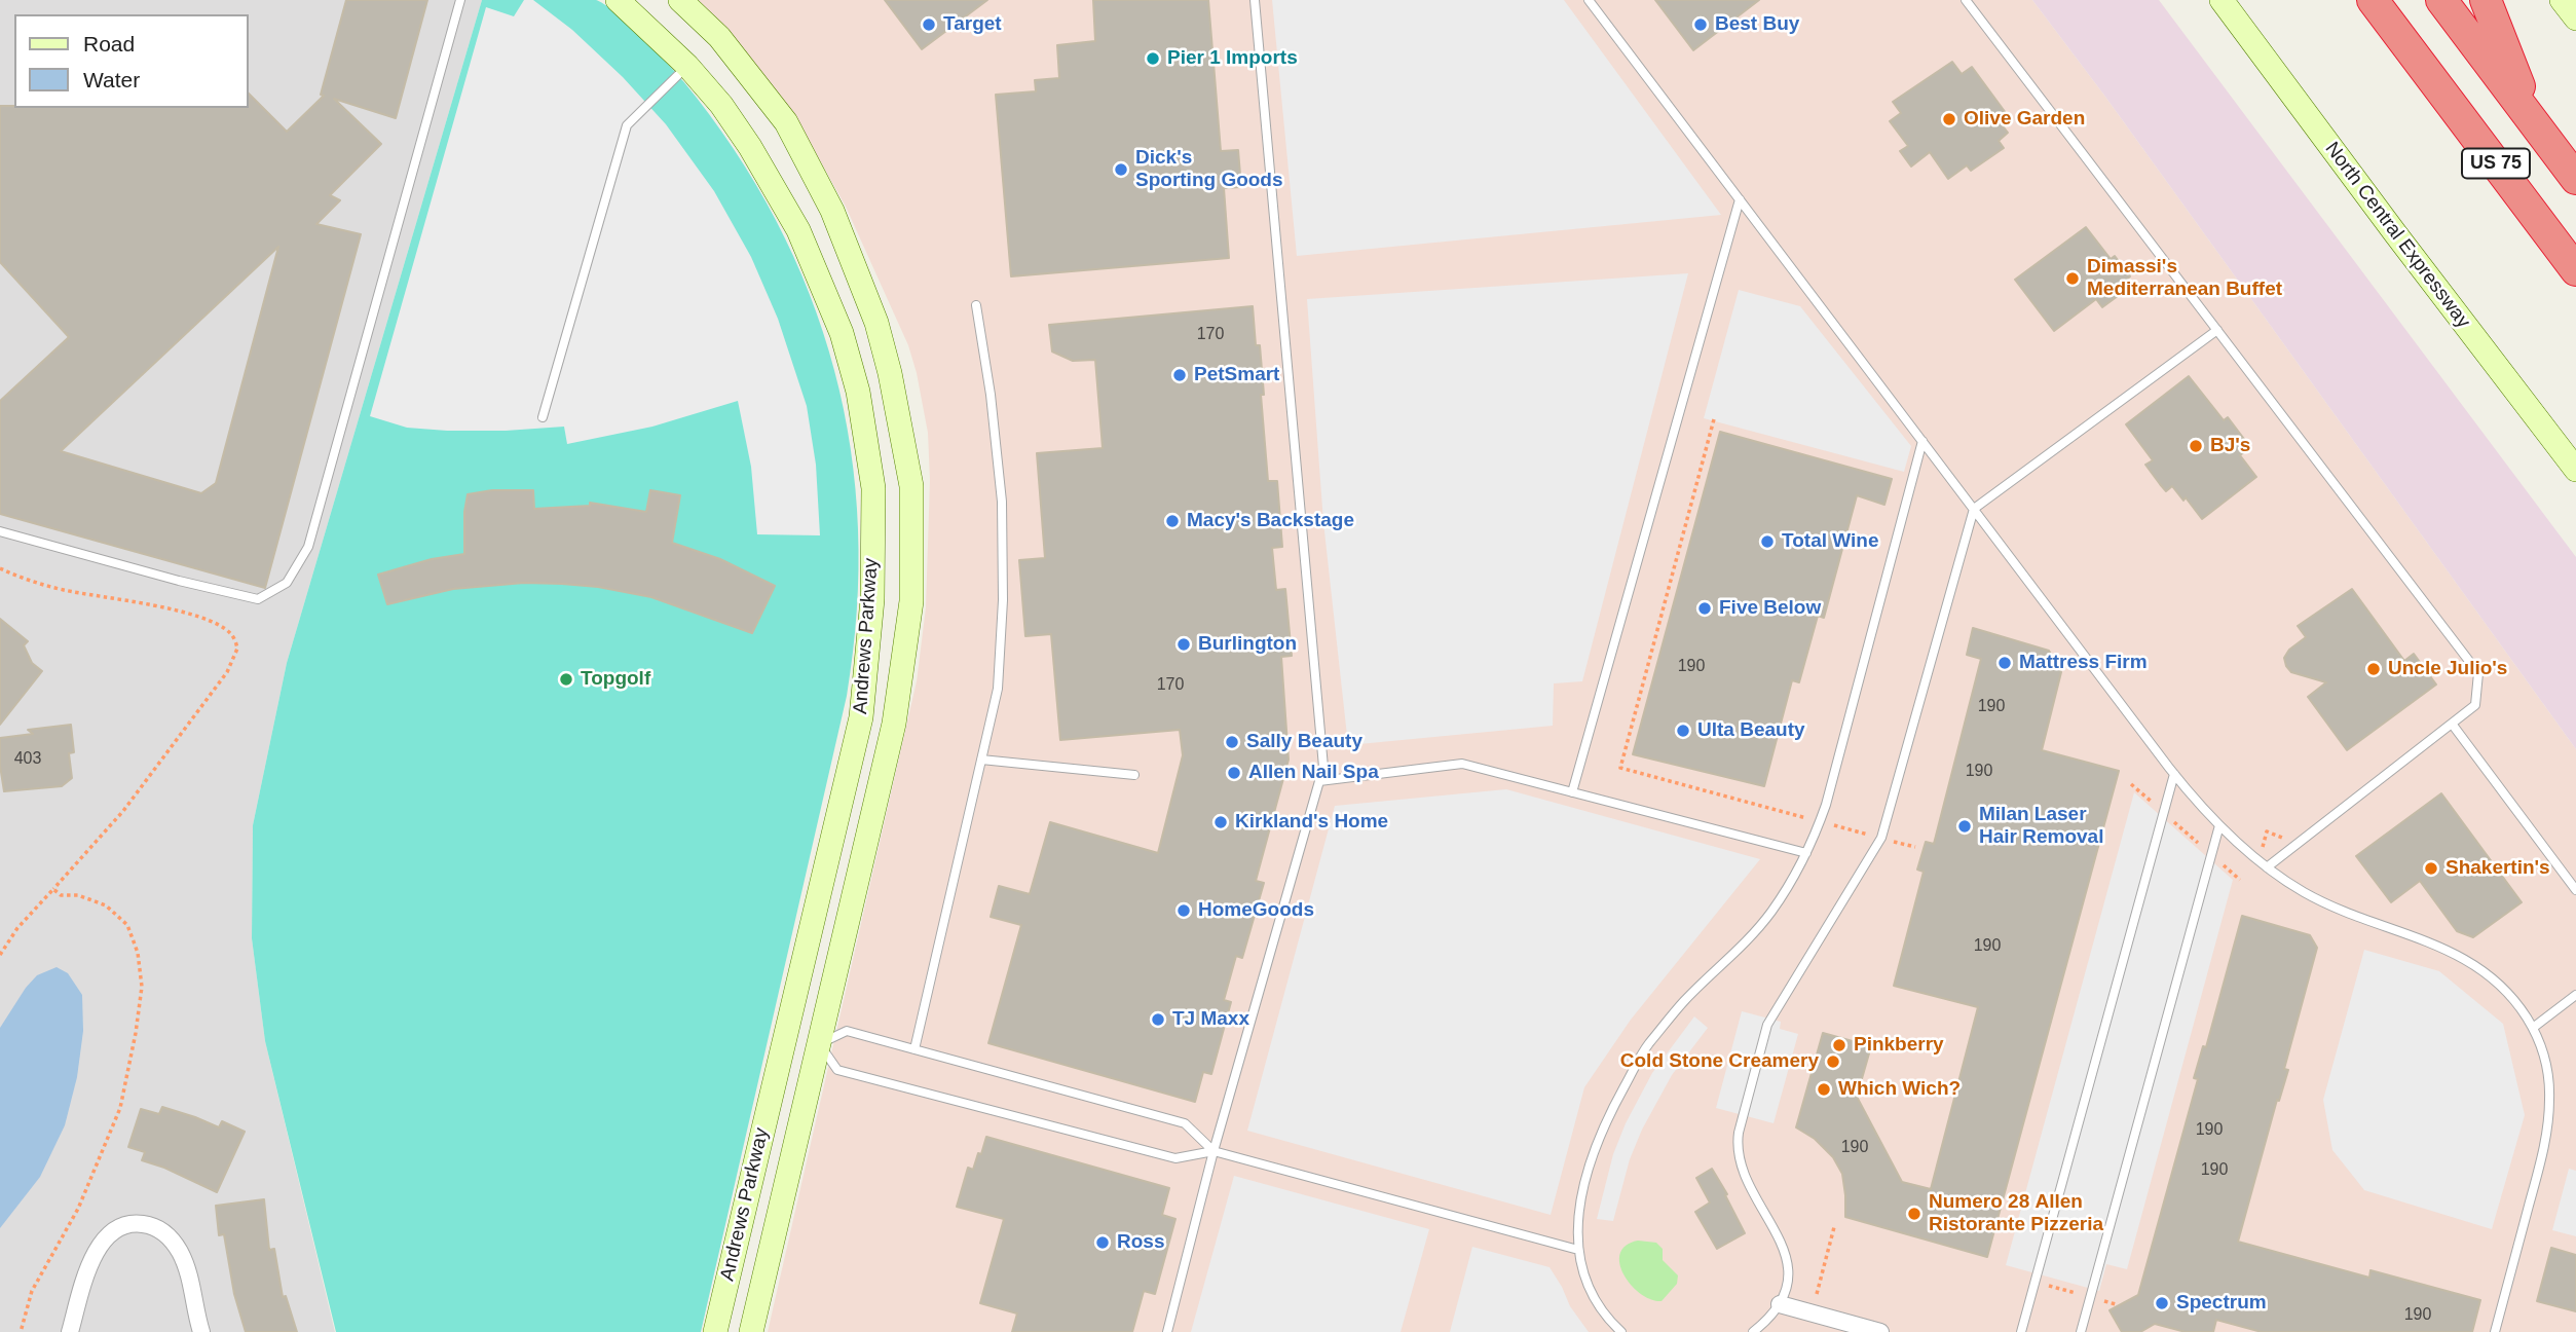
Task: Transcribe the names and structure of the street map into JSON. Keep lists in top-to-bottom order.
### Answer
{
  "streets": {
    "highway": ["US 75"],
    "street": ["North Central Expressway", "Andrews Parkway"]
  },
  "places": [
    "Target",
    "Best Buy",
    "Pier 1 Imports",
    "Olive Garden",
    "Dick's Sporting Goods",
    "Dimassi's Mediterranean Buffet",
    "PetSmart",
    "BJ's",
    "Macy's Backstage",
    "Total Wine",
    "Five Below",
    "Burlington",
    "Mattress Firm",
    "Uncle Julio's",
    "Topgolf",
    "Ulta Beauty",
    "Sally Beauty",
    "Allen Nail Spa",
    "Kirkland's Home",
    "Milan Laser Hair Removal",
    "Shakertin's",
    "HomeGoods",
    "TJ Maxx",
    "Pinkberry",
    "Cold Stone Creamery",
    "Which Wich?",
    "Numero 28 Allen Ristorante Pizzeria",
    "Ross",
    "Spectrum"
  ],
  "house_numbers": [
    "170",
    "190",
    "170",
    "190",
    "403",
    "190",
    "190",
    "190",
    "190",
    "190",
    "190"
  ],
  "legend": ["Road", "Water"]
}
